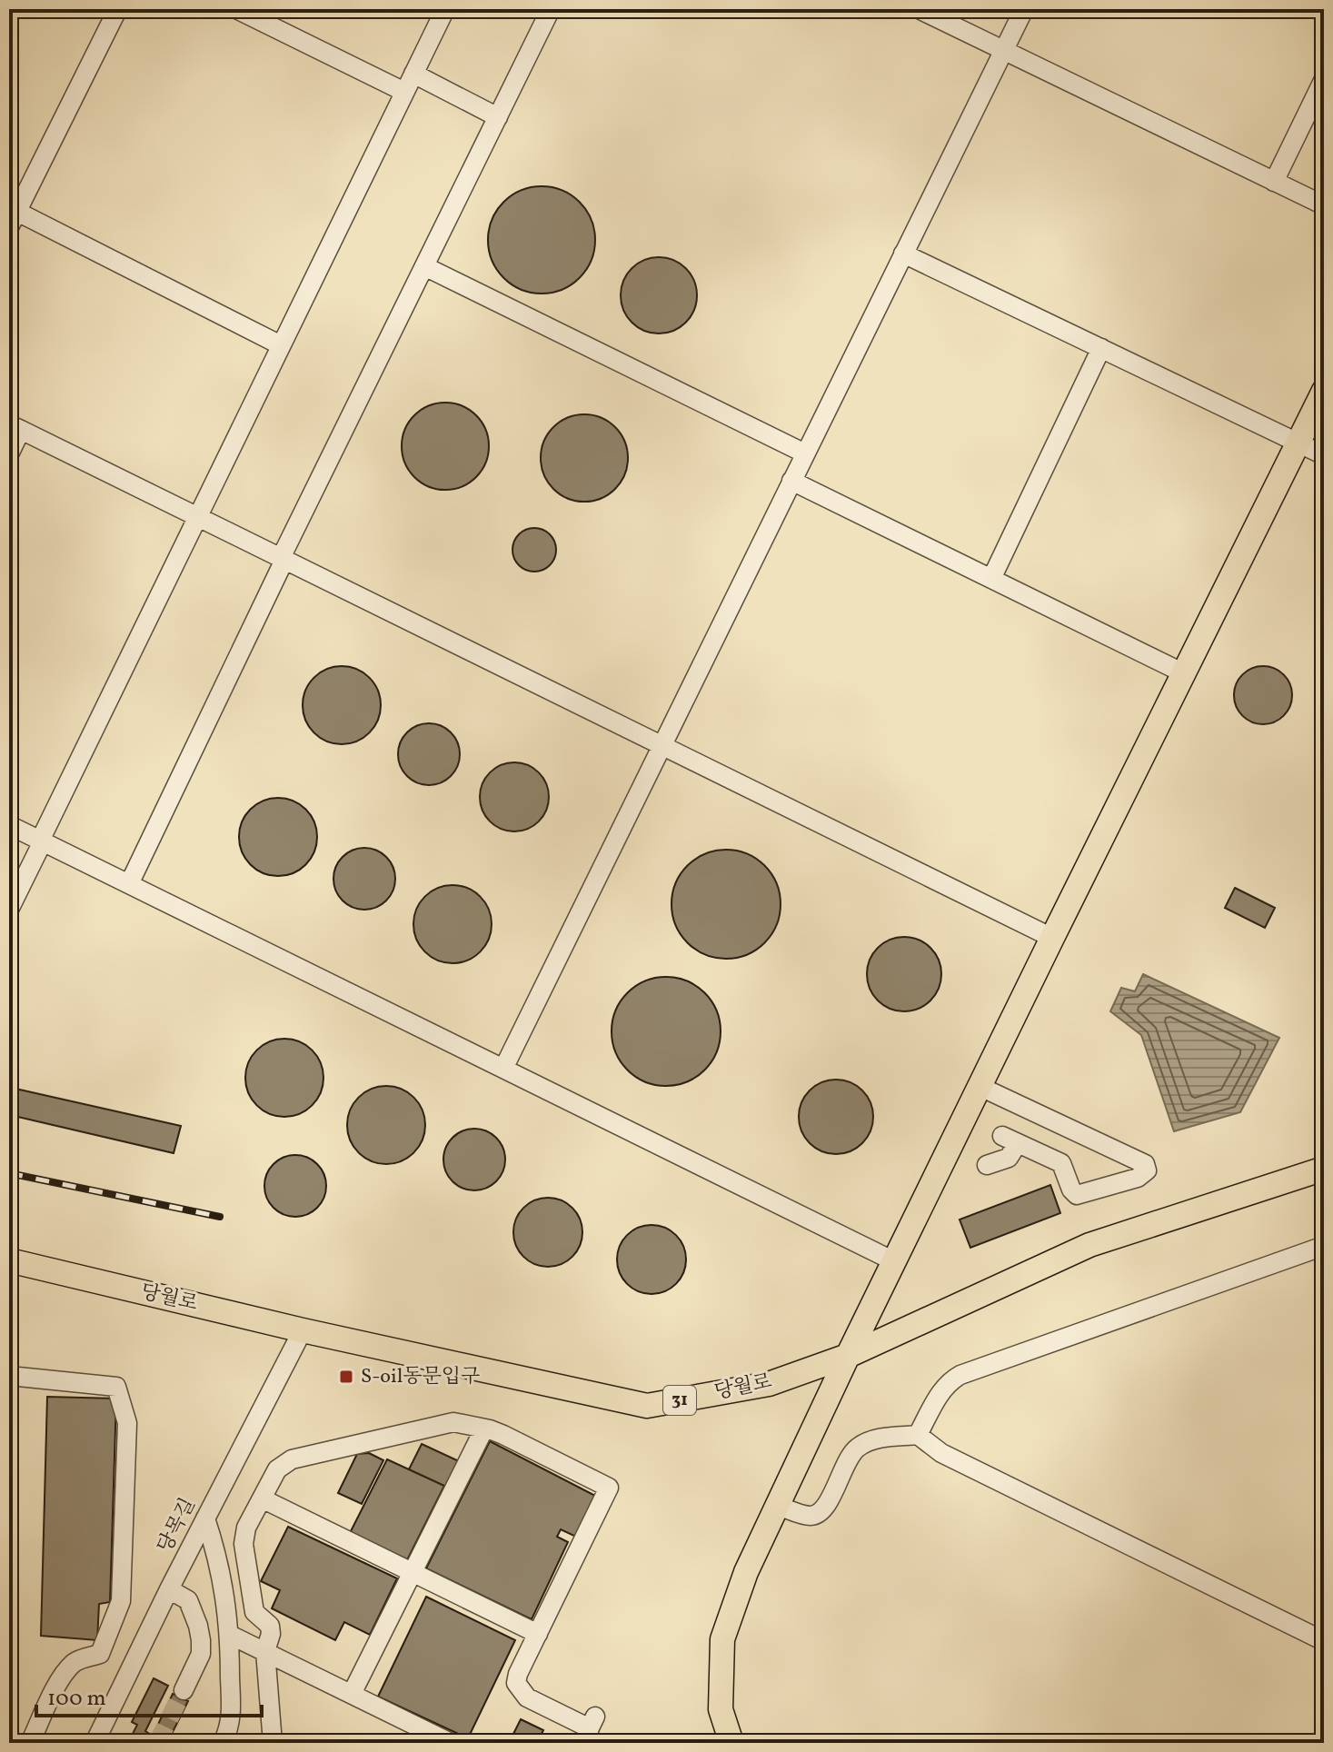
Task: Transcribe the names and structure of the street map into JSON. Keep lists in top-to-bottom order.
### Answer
{
  "streets": {
    "main road": ["당월로", "31"],
    "street": ["당목길"]
  },
  "crossings": [
    ["당월로", "당목길"]
  ],
  "places": {
    "transit": ["S-oil동문입구"]
  },
  "scale_bar": "100 m"
}
